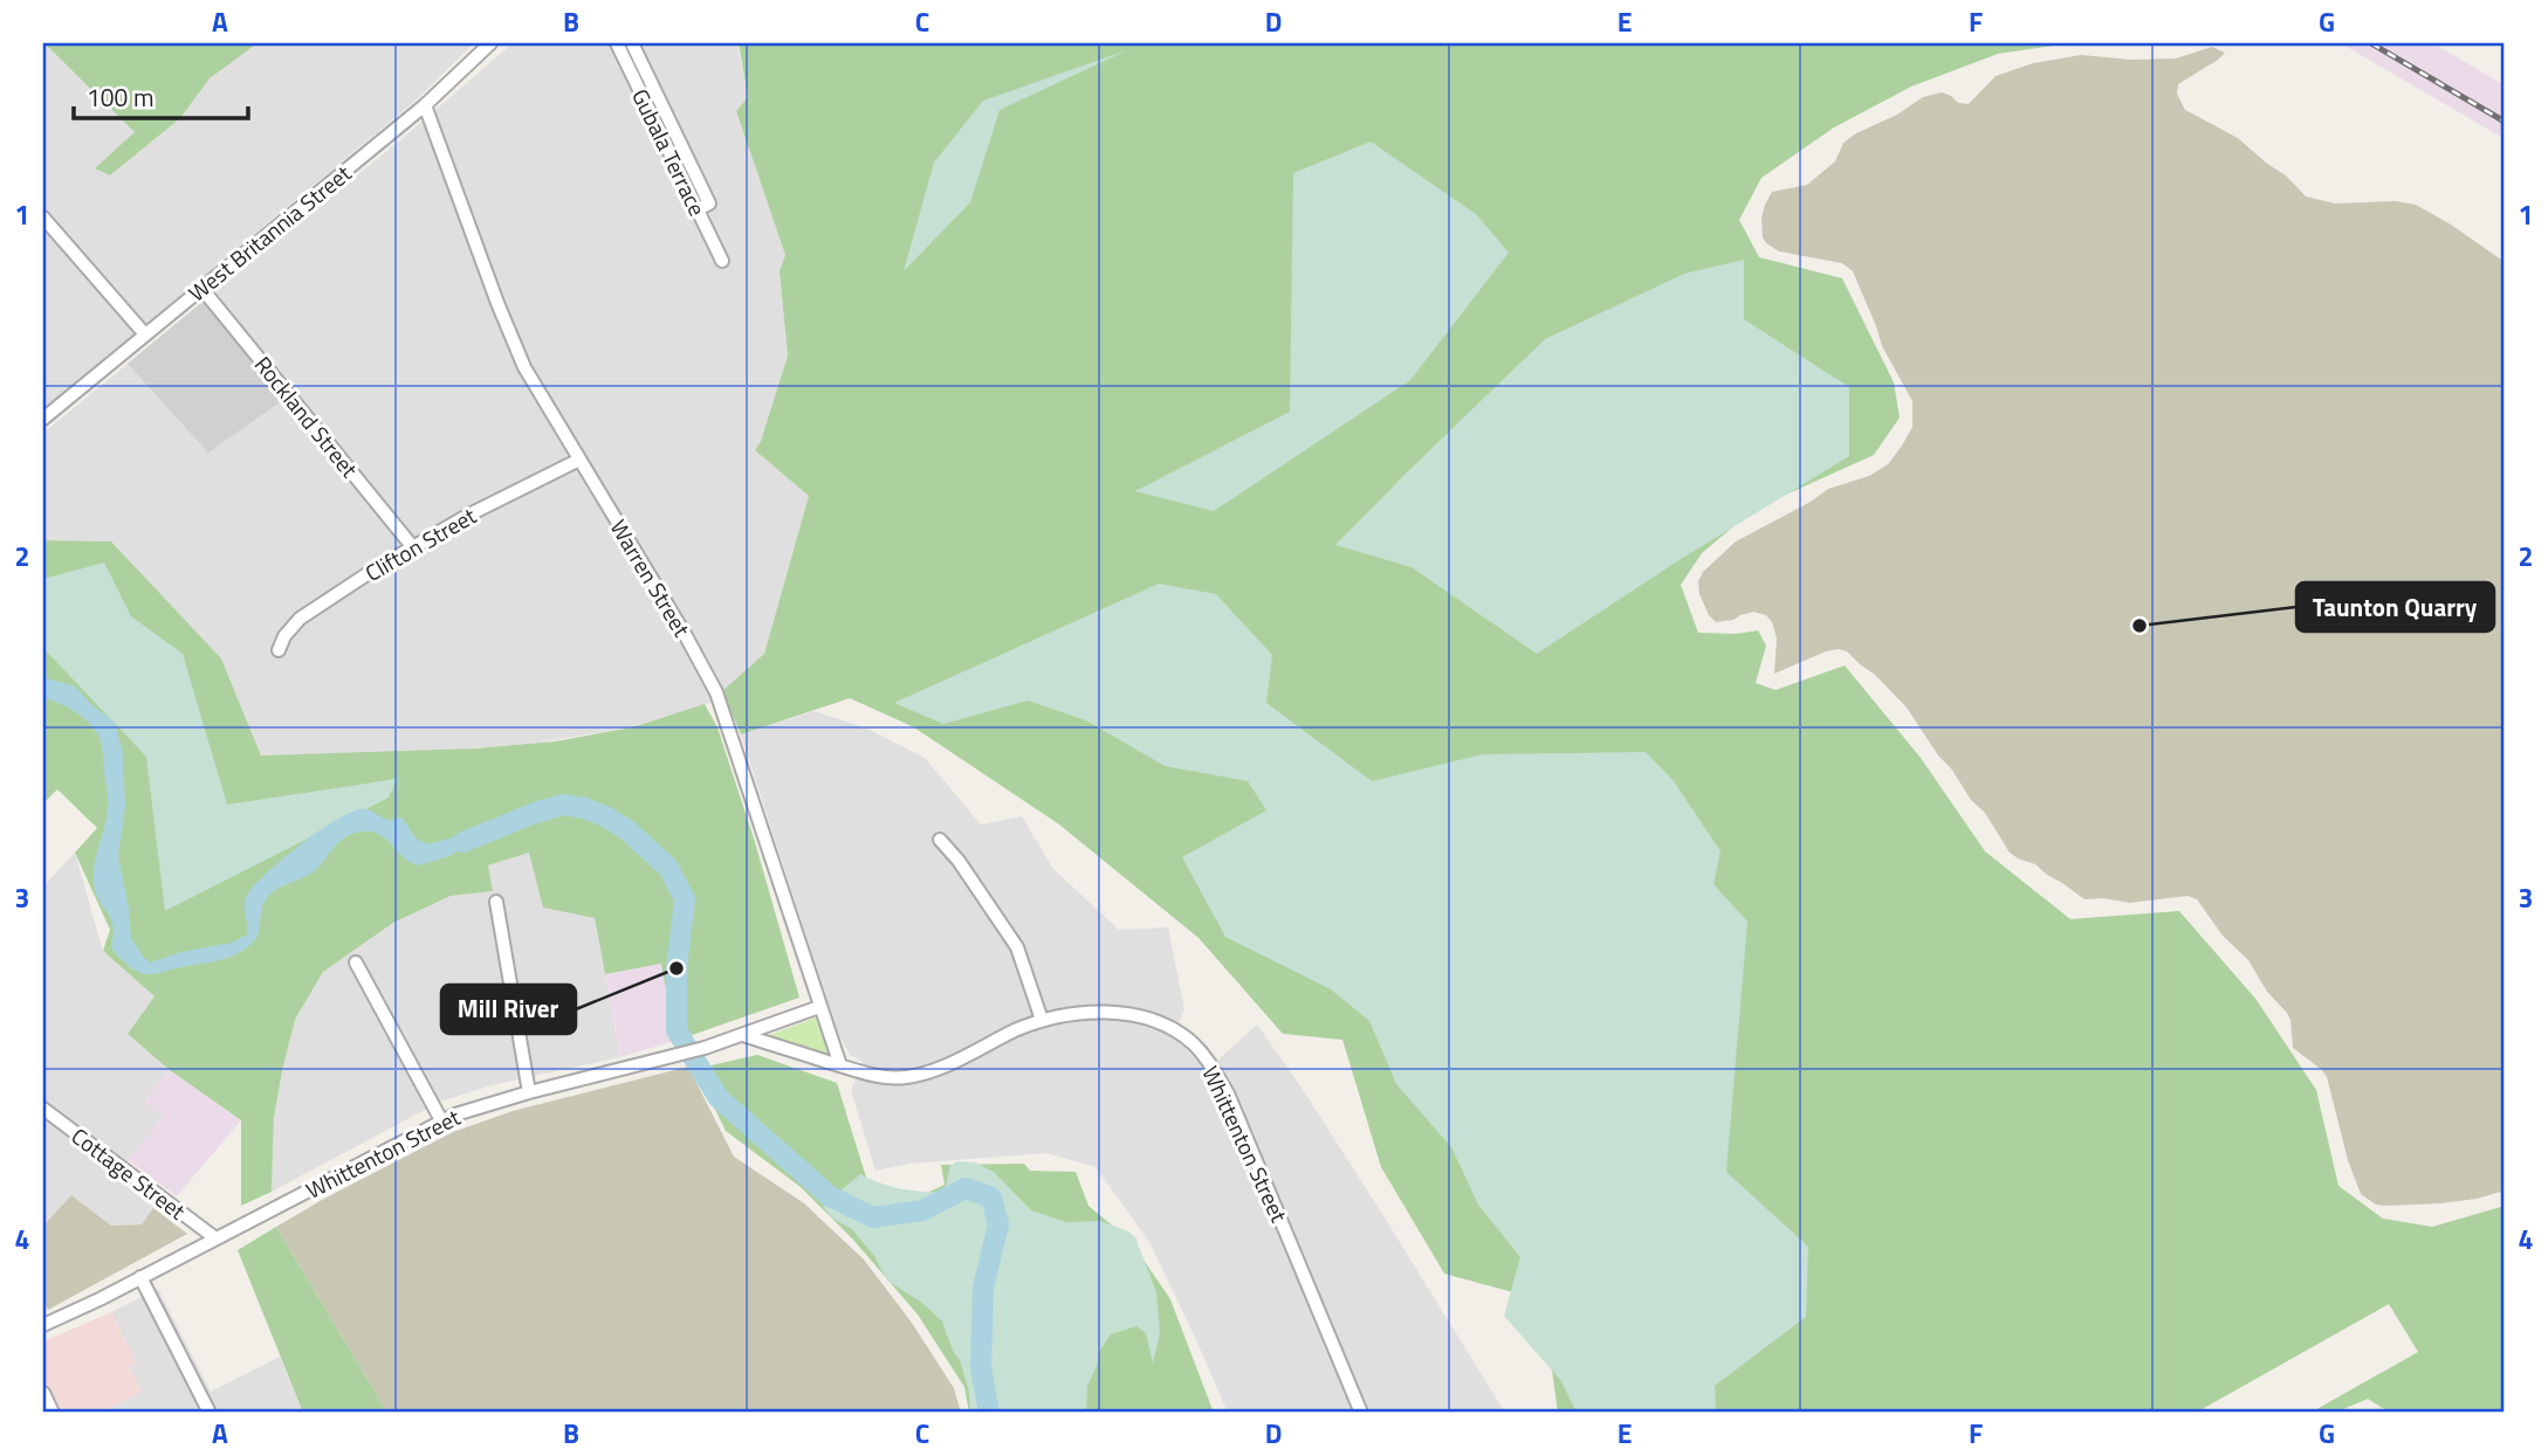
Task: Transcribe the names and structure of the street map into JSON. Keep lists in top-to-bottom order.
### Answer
{
  "streets": {
    "street": [
      "Gubala Terrace",
      "West Britannia Street",
      "Rockland Street",
      "Clifton Street",
      "Warren Street",
      "Whittenton Street",
      "Cottage Street"
    ]
  },
  "crossings": [
    ["West Britannia Street", "Rockland Street"],
    ["West Britannia Street", "Warren Street"],
    ["Rockland Street", "Clifton Street"],
    ["Clifton Street", "Warren Street"],
    ["Warren Street", "Whittenton Street"],
    ["Whittenton Street", "Cottage Street"]
  ],
  "places": ["Taunton Quarry", "Mill River"],
  "scale_bar": "100 m",
  "grid": {
    "columns": [
      "A",
      "B",
      "C",
      "D",
      "E",
      "F",
      "G"
    ],
    "rows": [
      "1",
      "2",
      "3",
      "4"
    ]
  }
}
